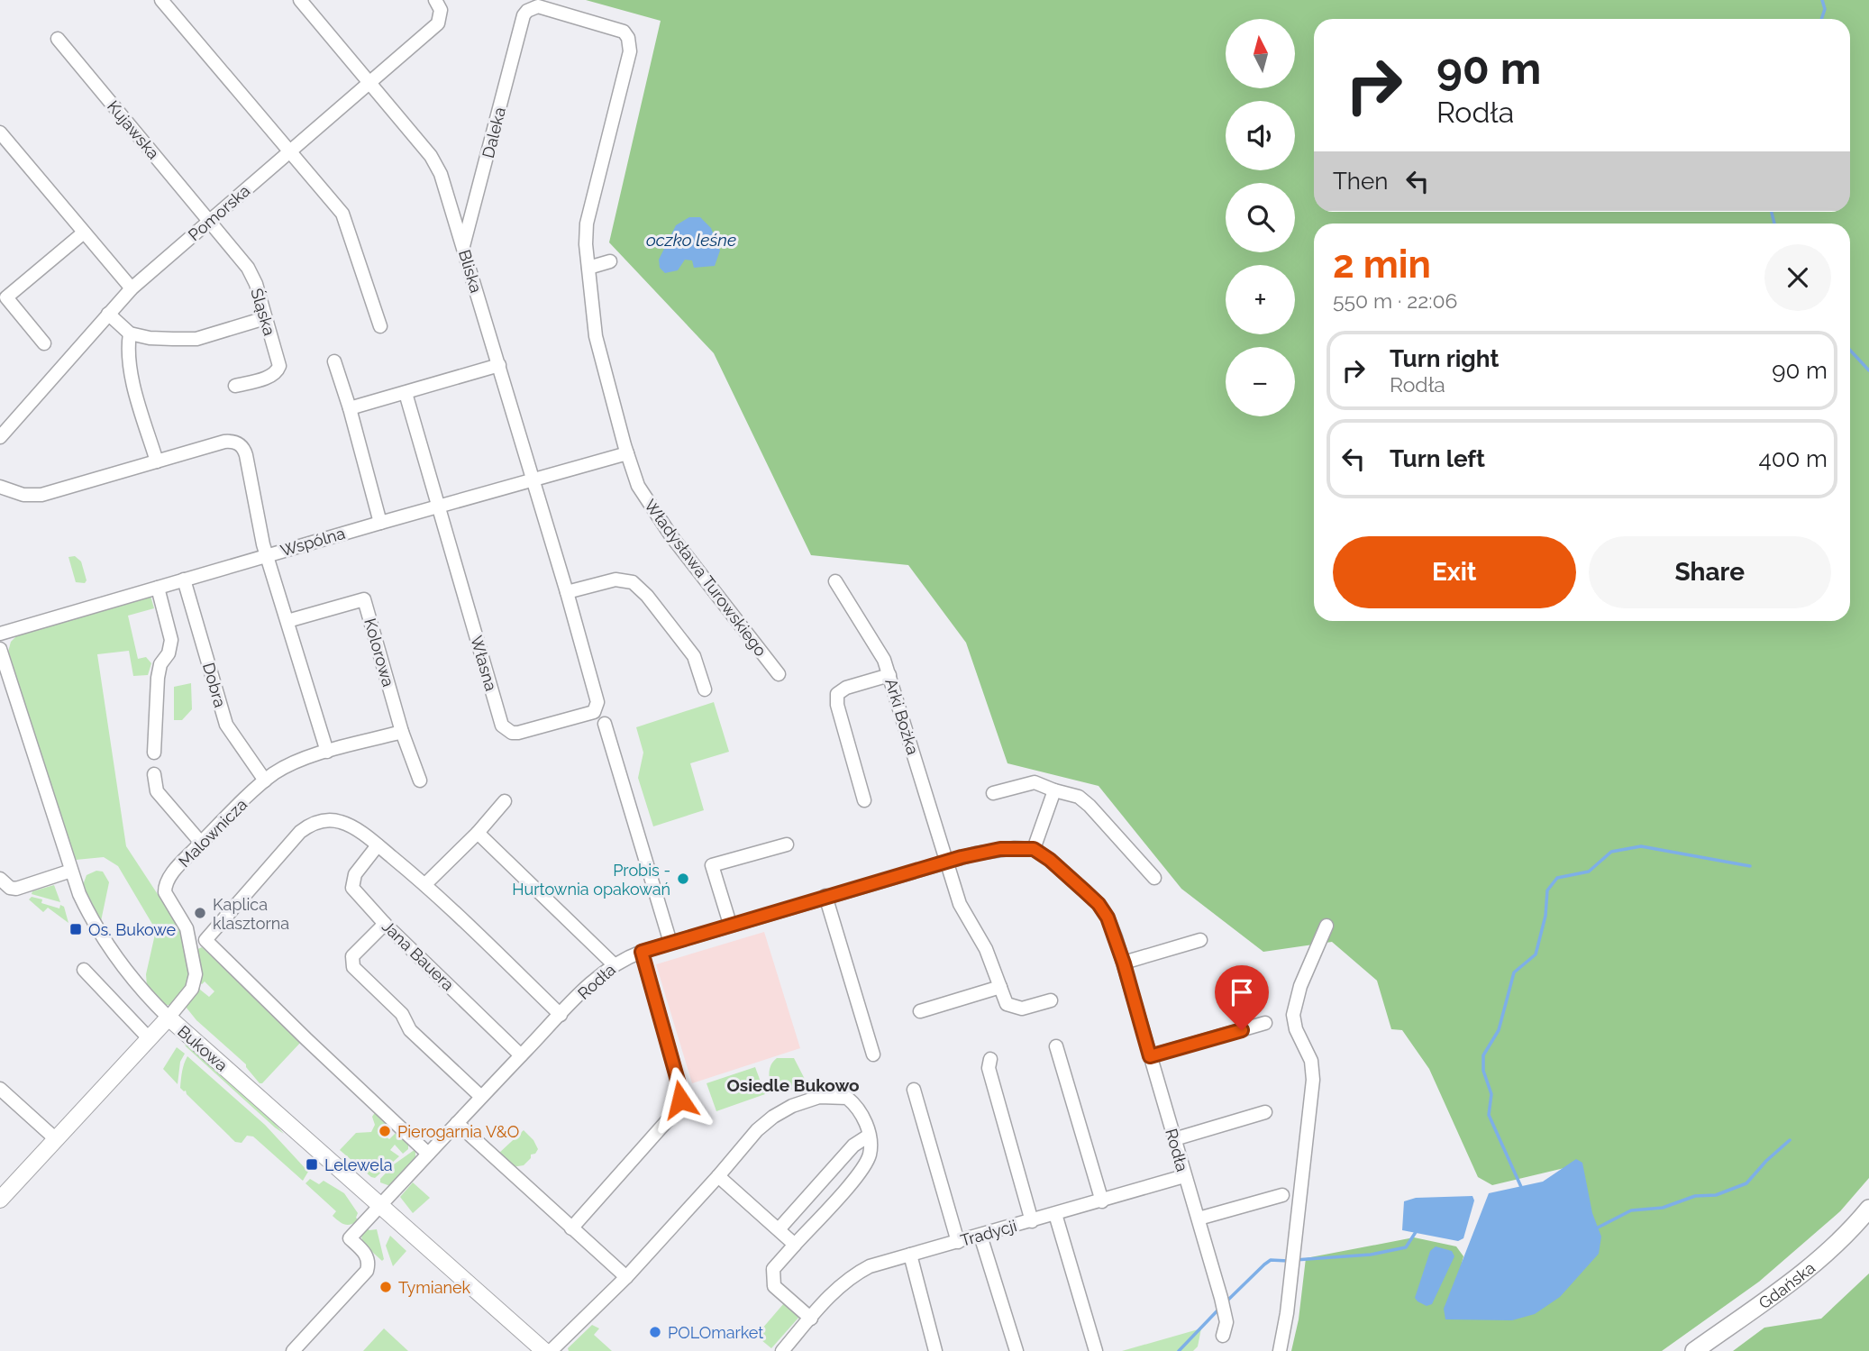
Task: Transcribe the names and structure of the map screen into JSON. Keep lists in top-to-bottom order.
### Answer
{
  "streets": {
    "main road": ["Gdańska"],
    "street": [
      "Kujawska",
      "Daleka",
      "Pomorska",
      "Bliska",
      "Śląska",
      "Wspólna",
      "Władysława Turowskiego",
      "Kolorowa",
      "Własna",
      "Dobra",
      "Arki Bożka",
      "Malownicza",
      "Jana Bauera",
      "Rodła",
      "Bukowa",
      "Tradycji"
    ]
  },
  "crossings": [
    ["Kujawska", "Pomorska"],
    ["Kujawska", "Śląska"],
    ["Daleka", "Bliska"],
    ["Daleka", "Władysława Turowskiego"],
    ["Pomorska", "Bliska"],
    ["Pomorska", "Śląska"],
    ["Bliska", "Wspólna"],
    ["Bliska", "Własna"],
    ["Wspólna", "Władysława Turowskiego"],
    ["Wspólna", "Własna"],
    ["Wspólna", "Dobra"],
    ["Kolorowa", "Malownicza"],
    ["Dobra", "Malownicza"],
    ["Arki Bożka", "Rodła"],
    ["Malownicza", "Bukowa"],
    ["Jana Bauera", "Rodła"],
    ["Rodła", "Bukowa"],
    ["Rodła", "Tradycji"]
  ],
  "districts": ["Osiedle Bukowo"],
  "water": ["oczko leśne"],
  "places": {
    "other": [
      "Probis - Hurtownia opakowań",
      "Kaplica klasztorna",
      "Pierogarnia V&O",
      "Tymianek",
      "POLOmarket"
    ],
    "transit": ["Os. Bukowe", "Lelewela"]
  },
  "north": "top",
  "page": {
    "map_buttons": ["+", "−"],
    "turn": ["90 m", "Rodła"],
    "then": "Then",
    "heading": ["2 min", "550 m · 22:06"],
    "list": [
      {
        "name": "Turn right",
        "note": "Rodła",
        "value": "90 m"
      },
      {
        "name": "Turn left",
        "value": "400 m"
      }
    ],
    "buttons": ["Exit", "Share"]
  }
}
